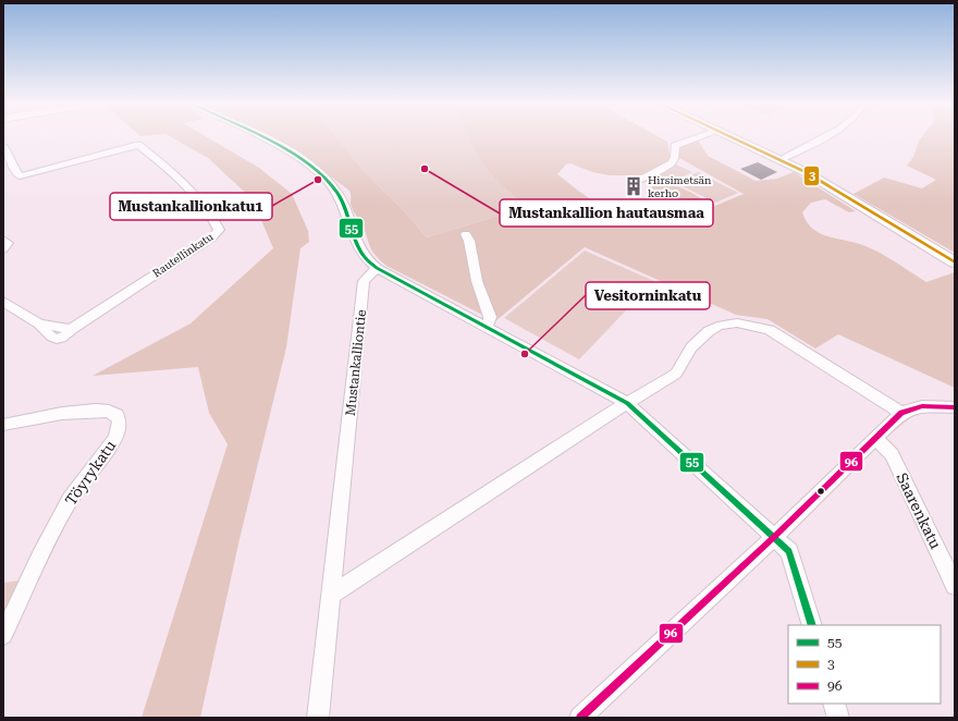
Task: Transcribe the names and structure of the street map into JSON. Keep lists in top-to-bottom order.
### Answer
{
  "streets": {
    "street": [
      "Rautellinkatu",
      "Mustankalliontie",
      "Töyrykatu",
      "Saarenkatu"
    ]
  },
  "places": {
    "other": ["Mustankallion hautausmaa", "Mustankallionkatu1", "Vesitorninkatu"],
    "building": ["Hirsimetsän kerho"]
  },
  "lines": ["transit line 55", "transit line 3", "transit line 96"],
  "legend": ["55", "3", "96"]
}
